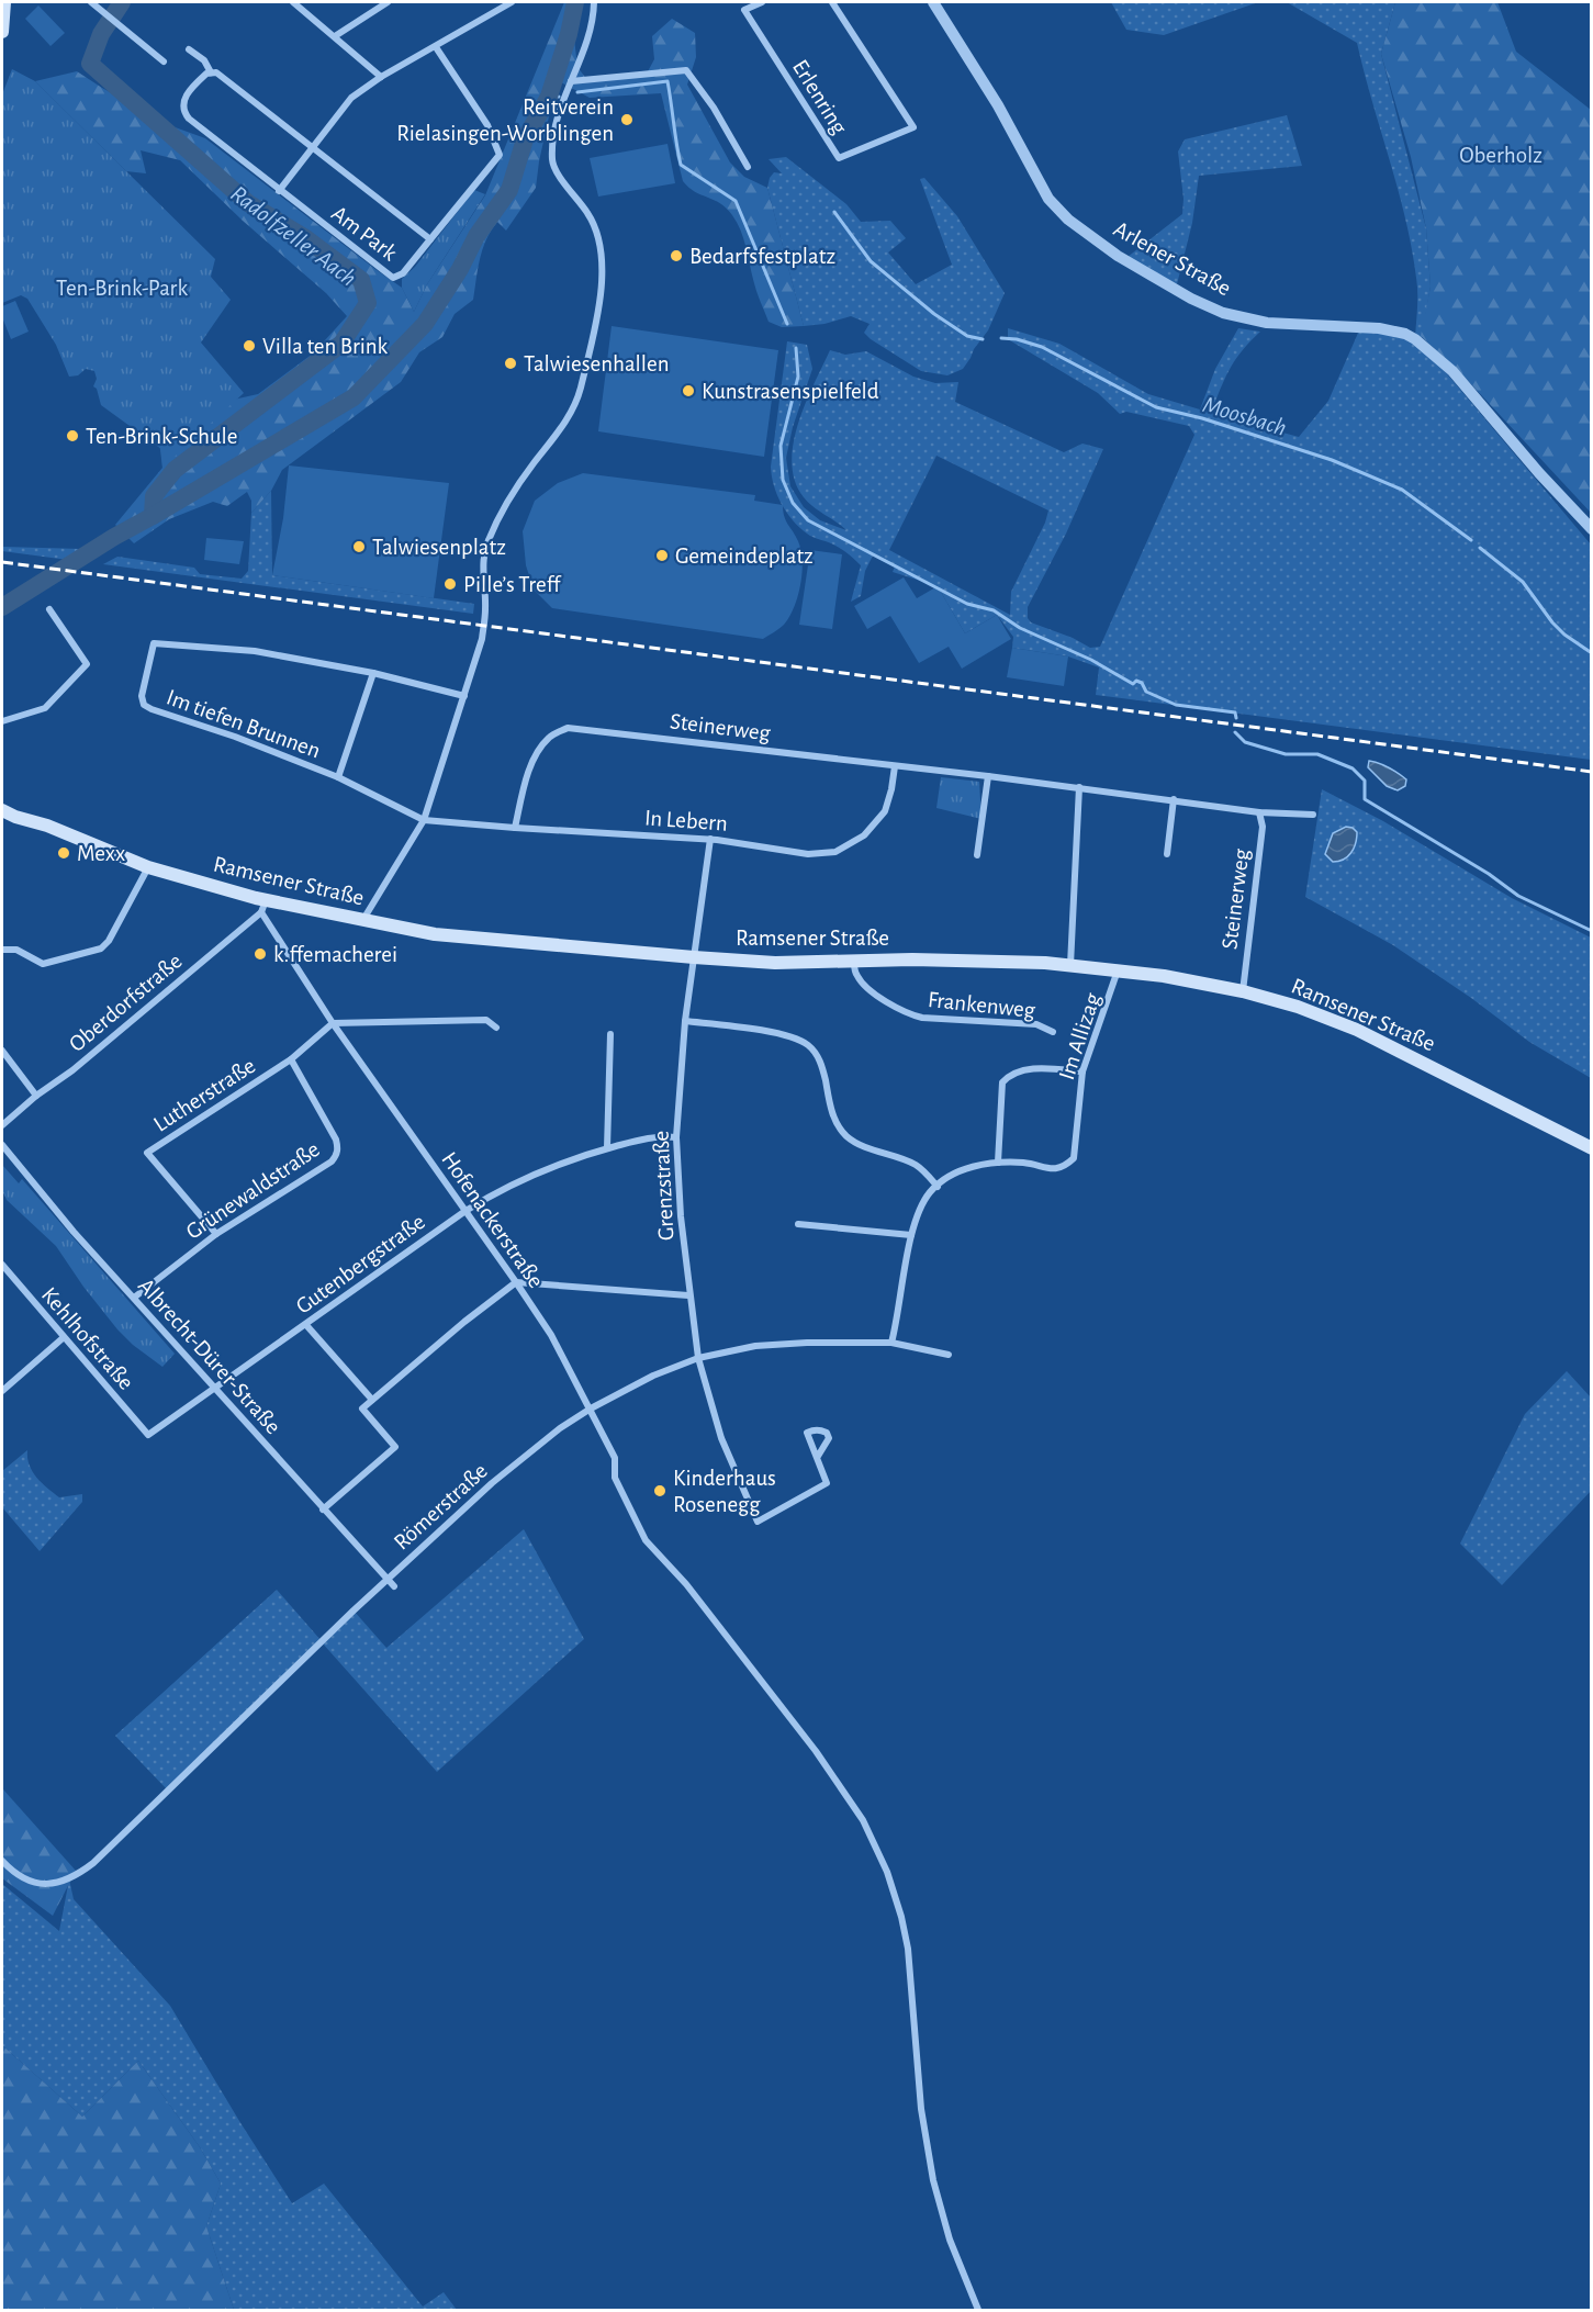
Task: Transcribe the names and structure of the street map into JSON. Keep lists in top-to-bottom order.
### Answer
{
  "streets": {
    "main road": ["Ramsener Straße"],
    "street": [
      "Erlenring",
      "Am Park",
      "Arlener Straße",
      "Im tiefen Brunnen",
      "Steinerweg",
      "In Lebern",
      "Oberdorfstraße",
      "Frankenweg",
      "Im Allizag",
      "Lutherstraße",
      "Grenzstraße",
      "Grünewaldstraße",
      "Hofenackerstraße",
      "Gutenbergstraße",
      "Kehlhofstraße",
      "Albrecht-Dürer-Straße",
      "Römerstraße"
    ]
  },
  "crossings": [
    ["Im tiefen Brunnen", "In Lebern"],
    ["Steinerweg", "In Lebern"],
    ["Steinerweg", "Ramsener Straße"],
    ["In Lebern", "Grenzstraße"],
    ["Ramsener Straße", "Oberdorfstraße"],
    ["Ramsener Straße", "Frankenweg"],
    ["Ramsener Straße", "Im Allizag"],
    ["Ramsener Straße", "Grenzstraße"],
    ["Ramsener Straße", "Hofenackerstraße"],
    ["Oberdorfstraße", "Hofenackerstraße"],
    ["Im Allizag", "Römerstraße"],
    ["Lutherstraße", "Grünewaldstraße"],
    ["Lutherstraße", "Hofenackerstraße"],
    ["Grenzstraße", "Gutenbergstraße"],
    ["Grenzstraße", "Römerstraße"],
    ["Grünewaldstraße", "Albrecht-Dürer-Straße"],
    ["Hofenackerstraße", "Gutenbergstraße"],
    ["Hofenackerstraße", "Römerstraße"],
    ["Gutenbergstraße", "Kehlhofstraße"],
    ["Gutenbergstraße", "Albrecht-Dürer-Straße"],
    ["Albrecht-Dürer-Straße", "Römerstraße"]
  ],
  "water": ["Radolfzeller Aach", "Moosbach"],
  "parks": ["Oberholz", "Ten-Brink-Park"],
  "places": [
    "Reitverein Rielasingen-Worblingen",
    "Bedarfsfestplatz",
    "Villa ten Brink",
    "Talwiesenhallen",
    "Kunstrasenspielfeld",
    "Ten-Brink-Schule",
    "Talwiesenplatz",
    "Gemeindeplatz",
    "Pille’s Treff",
    "Mexx",
    "k.ffemacherei",
    "Kinderhaus Rosenegg"
  ]
}
